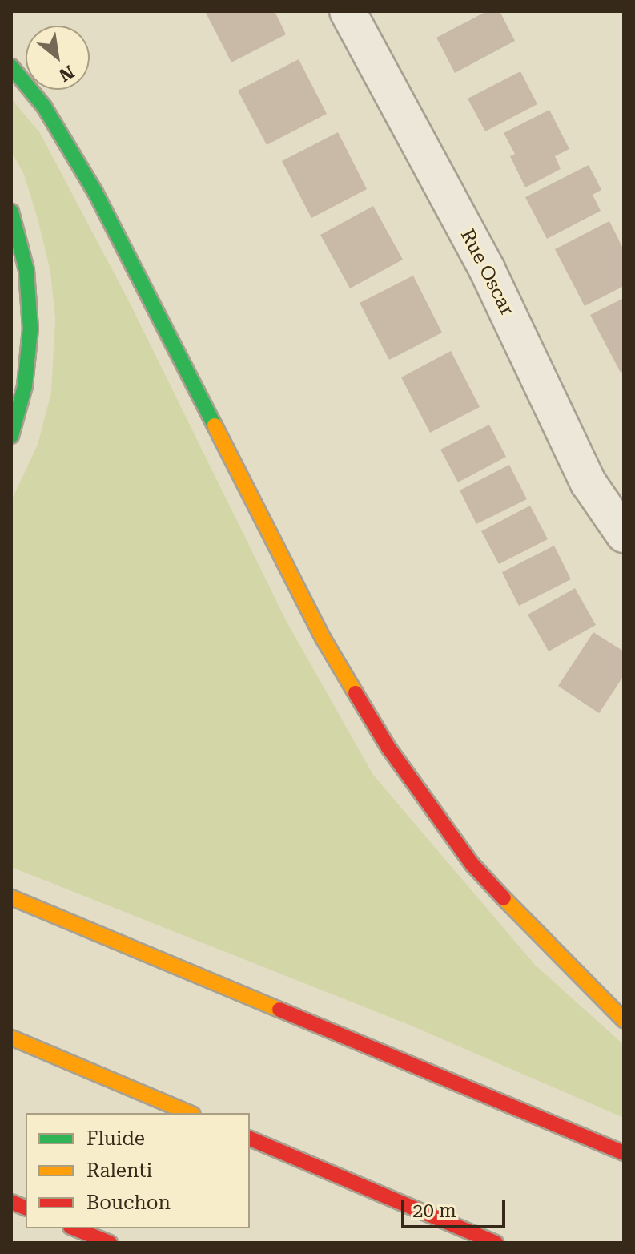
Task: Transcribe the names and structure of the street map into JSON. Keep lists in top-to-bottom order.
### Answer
{
  "streets": {
    "street": ["Rue Oscar"]
  },
  "legend": ["Fluide", "Ralenti", "Bouchon"],
  "scale_bar": "20 m",
  "north": "bottom right"
}
